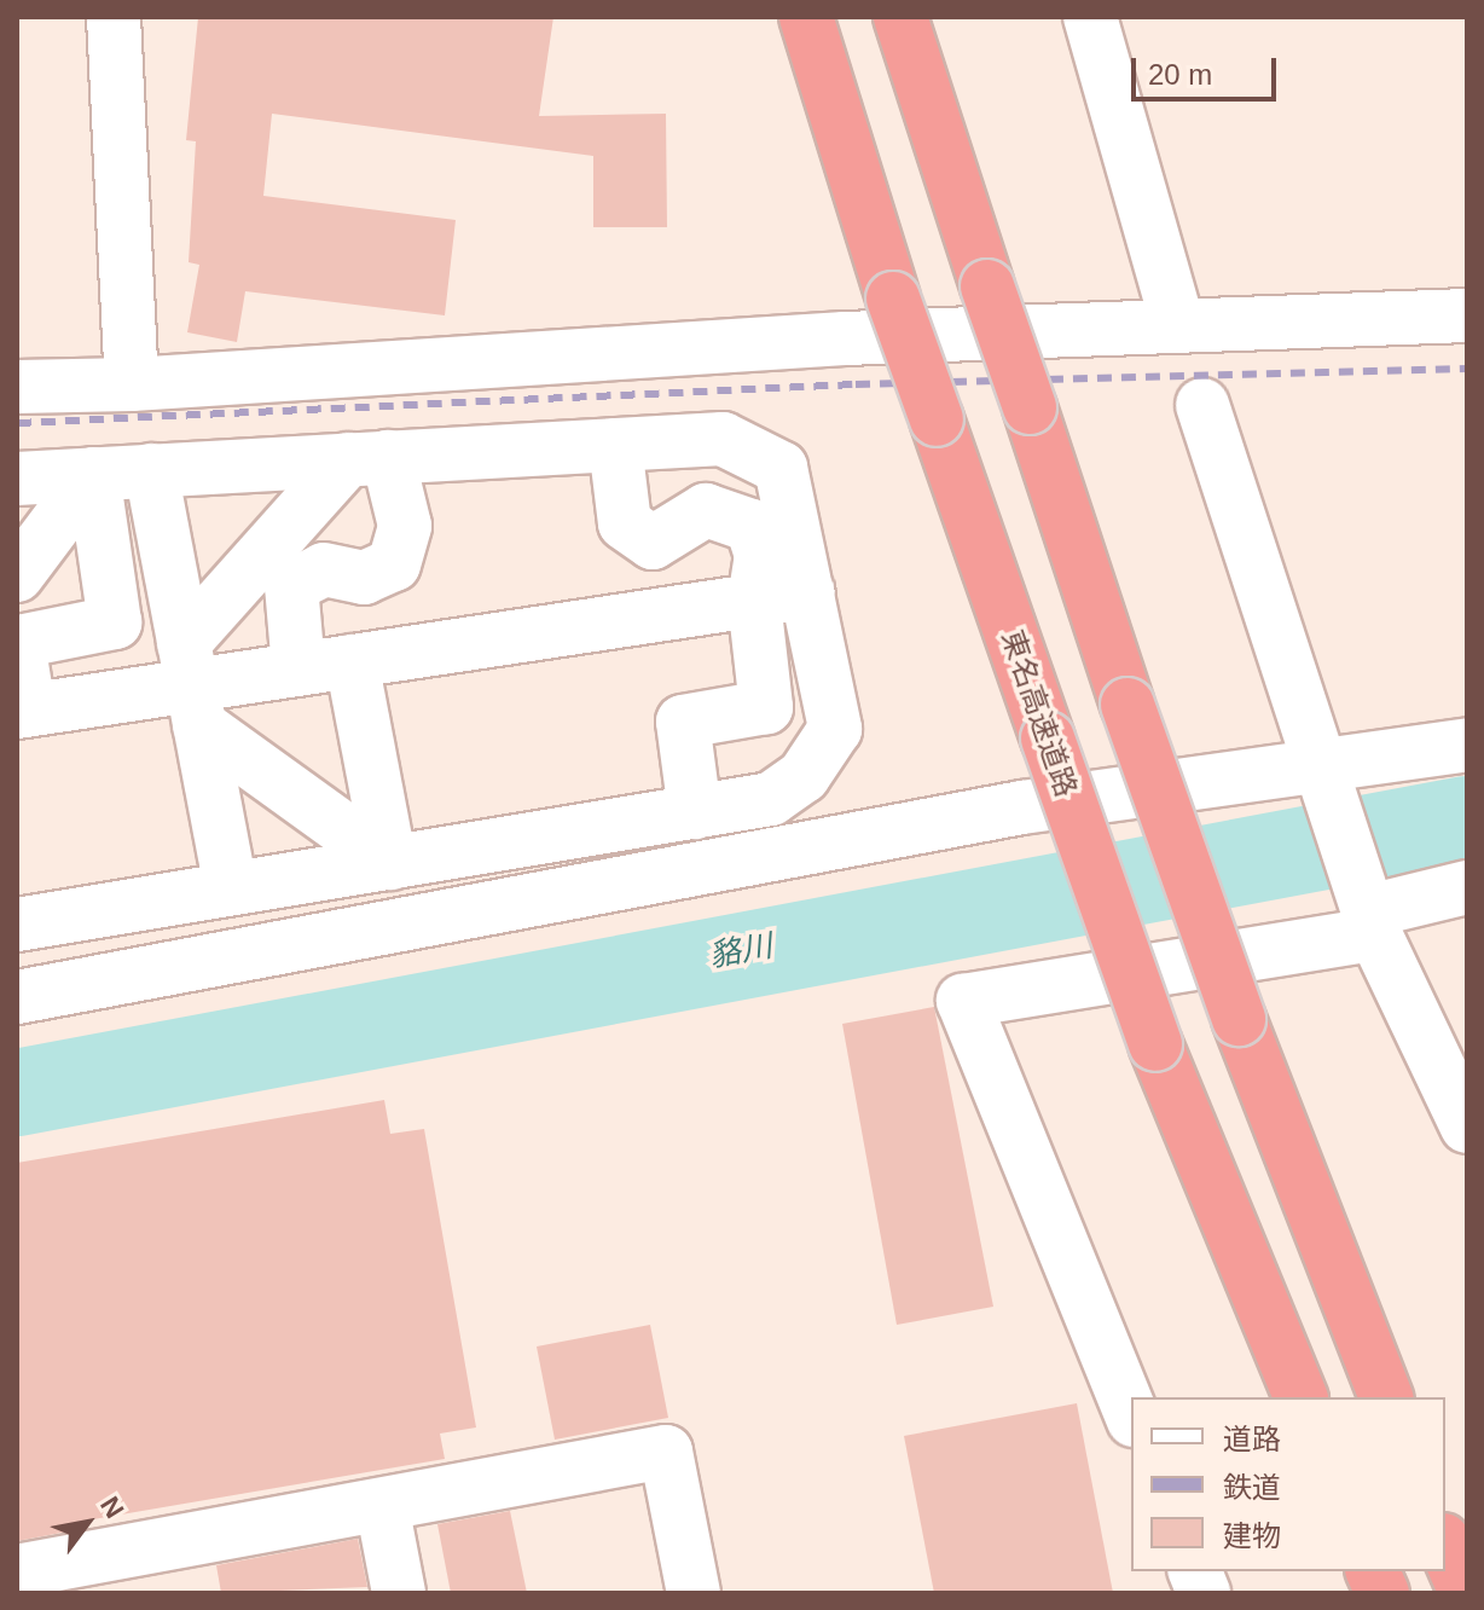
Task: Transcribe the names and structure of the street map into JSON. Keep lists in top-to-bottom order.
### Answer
{
  "streets": {
    "highway": ["東名高速道路"]
  },
  "water": ["貉川"],
  "legend": ["道路", "鉄道", "建物"],
  "scale_bar": "20 m",
  "north": "top right"
}
